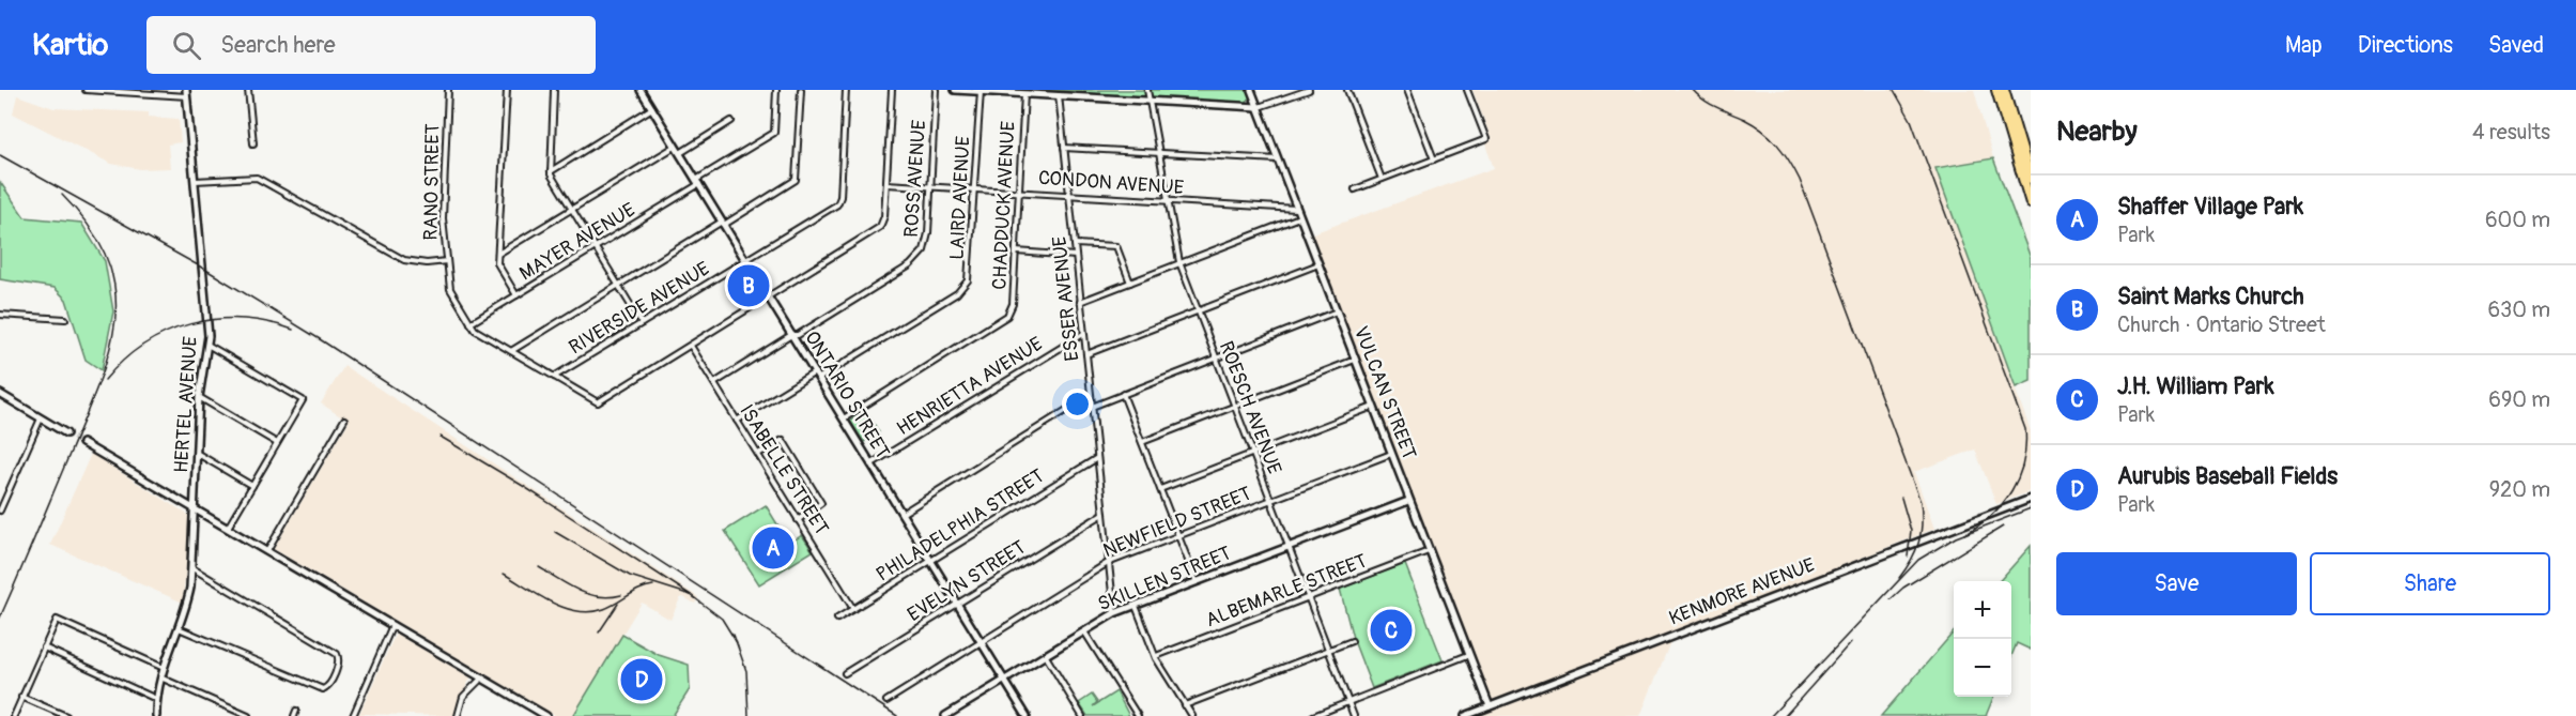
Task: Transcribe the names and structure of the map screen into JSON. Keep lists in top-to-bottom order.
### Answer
{
  "streets": {
    "street": [
      "ROSS AVENUE",
      "RANO STREET",
      "CONDON AVENUE",
      "LAIRD AVENUE",
      "CHADDUCK AVENUE",
      "MAYER AVENUE",
      "ESSER AVENUE",
      "RIVERSIDE AVENUE",
      "HENRIETTA AVENUE",
      "VULCAN STREET",
      "ONTARIO STREET",
      "HERTEL AVENUE",
      "ROESCH AVENUE",
      "ISABELLE STREET",
      "NEWFIELD STREET",
      "PHILADELPHIA STREET",
      "SKILLEN STREET",
      "EVELYN STREET",
      "ALBEMARLE STREET",
      "KENMORE AVENUE"
    ]
  },
  "crossings": [
    ["ROSS AVENUE", "CONDON AVENUE"],
    ["ROSS AVENUE", "ONTARIO STREET"],
    ["ROSS AVENUE", "ISABELLE STREET"],
    ["RANO STREET", "MAYER AVENUE"],
    ["RANO STREET", "RIVERSIDE AVENUE"],
    ["RANO STREET", "ISABELLE STREET"],
    ["CONDON AVENUE", "LAIRD AVENUE"],
    ["CONDON AVENUE", "CHADDUCK AVENUE"],
    ["CONDON AVENUE", "ESSER AVENUE"],
    ["CONDON AVENUE", "VULCAN STREET"],
    ["CONDON AVENUE", "ROESCH AVENUE"],
    ["LAIRD AVENUE", "ONTARIO STREET"],
    ["LAIRD AVENUE", "ISABELLE STREET"],
    ["CHADDUCK AVENUE", "ONTARIO STREET"],
    ["MAYER AVENUE", "ONTARIO STREET"],
    ["ESSER AVENUE", "HENRIETTA AVENUE"],
    ["ESSER AVENUE", "NEWFIELD STREET"],
    ["ESSER AVENUE", "PHILADELPHIA STREET"],
    ["ESSER AVENUE", "SKILLEN STREET"],
    ["ESSER AVENUE", "EVELYN STREET"],
    ["RIVERSIDE AVENUE", "ONTARIO STREET"],
    ["HENRIETTA AVENUE", "ONTARIO STREET"],
    ["VULCAN STREET", "NEWFIELD STREET"],
    ["VULCAN STREET", "SKILLEN STREET"],
    ["VULCAN STREET", "ALBEMARLE STREET"],
    ["VULCAN STREET", "KENMORE AVENUE"],
    ["ONTARIO STREET", "NEWFIELD STREET"],
    ["ONTARIO STREET", "PHILADELPHIA STREET"],
    ["ONTARIO STREET", "SKILLEN STREET"],
    ["ONTARIO STREET", "EVELYN STREET"],
    ["ROESCH AVENUE", "NEWFIELD STREET"],
    ["ROESCH AVENUE", "SKILLEN STREET"],
    ["ROESCH AVENUE", "ALBEMARLE STREET"],
    ["ISABELLE STREET", "PHILADELPHIA STREET"]
  ],
  "page": {
    "header": "Kartio",
    "search": "Search here",
    "nav": ["Map", "Directions", "Saved"],
    "heading": ["Nearby", "4 results"],
    "list": [
      {
        "mark": "A",
        "name": "Shaffer Village Park",
        "note": "Park",
        "value": "600 m"
      },
      {
        "mark": "B",
        "name": "Saint Marks Church",
        "note": "Church · Ontario Street",
        "value": "630 m"
      },
      {
        "mark": "C",
        "name": "J.H. William Park",
        "note": "Park",
        "value": "690 m"
      },
      {
        "mark": "D",
        "name": "Aurubis Baseball Fields",
        "note": "Park",
        "value": "920 m"
      }
    ],
    "pins": [
      "B",
      "A",
      "C",
      "D"
    ],
    "buttons": ["Save", "Share"],
    "map_buttons": ["+", "−"]
  }
}
